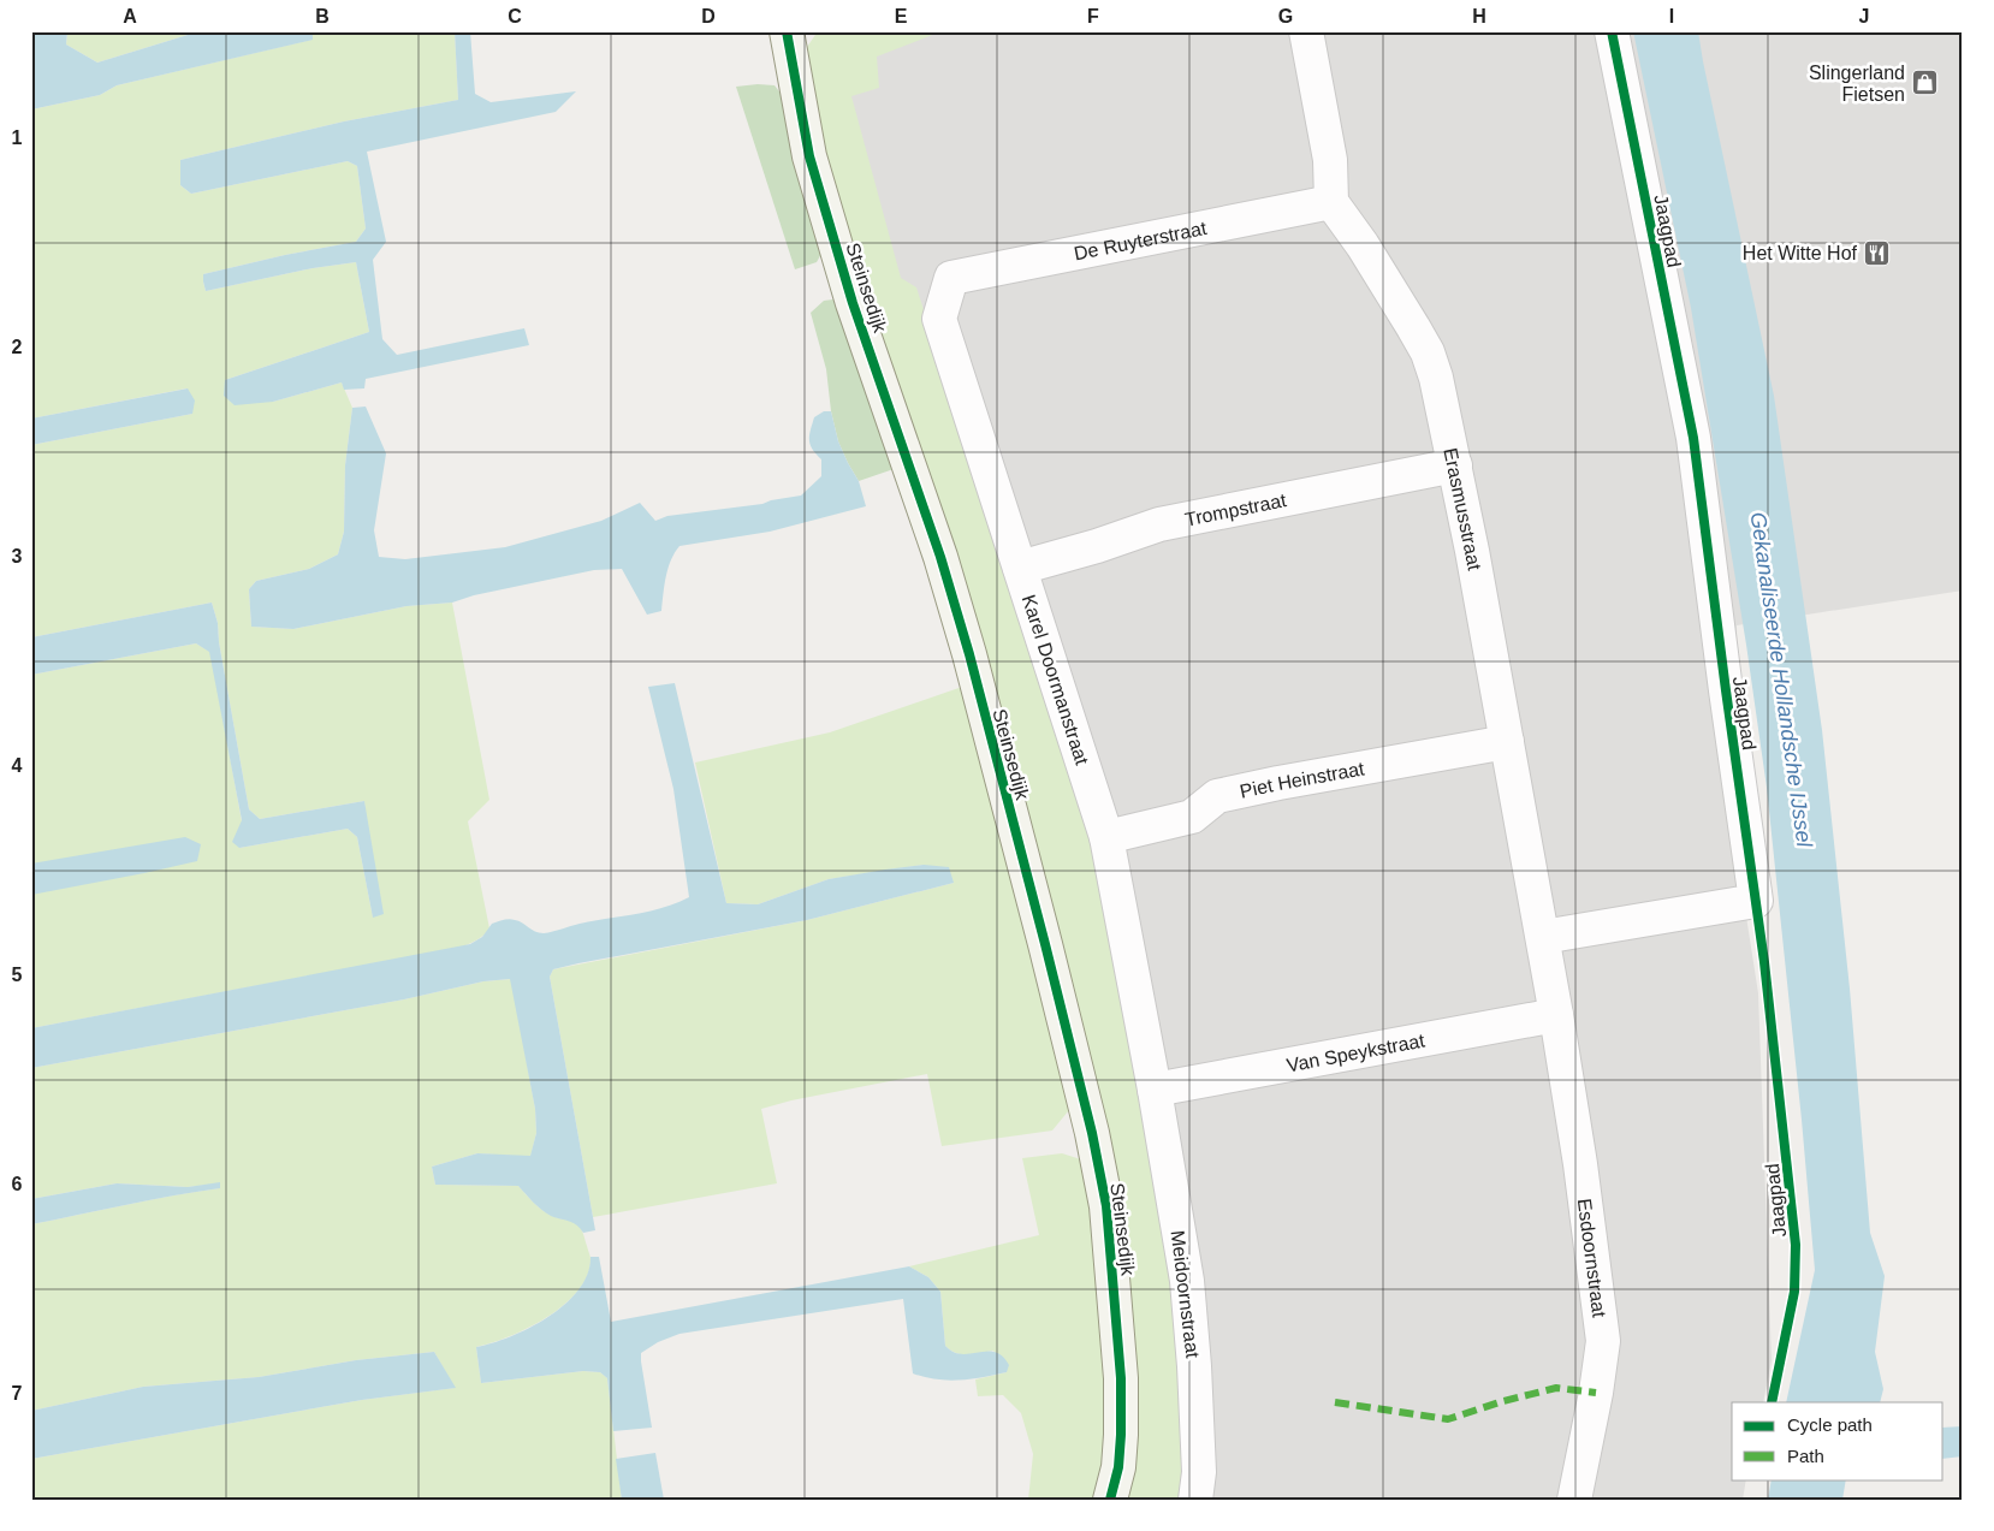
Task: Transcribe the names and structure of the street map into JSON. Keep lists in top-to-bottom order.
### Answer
{
  "streets": {
    "street": [
      "Jaagpad",
      "De Ruyterstraat",
      "Steinsedijk",
      "Trompstraat",
      "Erasmusstraat",
      "Karel Doormanstraat",
      "Piet Heinstraat",
      "Van Speykstraat",
      "Esdoornstraat",
      "Meidoornstraat"
    ]
  },
  "crossings": [
    ["Jaagpad", "Erasmusstraat"],
    ["De Ruyterstraat", "Erasmusstraat"],
    ["De Ruyterstraat", "Karel Doormanstraat"],
    ["Trompstraat", "Erasmusstraat"],
    ["Trompstraat", "Karel Doormanstraat"],
    ["Erasmusstraat", "Piet Heinstraat"],
    ["Erasmusstraat", "Van Speykstraat"],
    ["Erasmusstraat", "Esdoornstraat"],
    ["Karel Doormanstraat", "Piet Heinstraat"],
    ["Karel Doormanstraat", "Van Speykstraat"],
    ["Karel Doormanstraat", "Meidoornstraat"],
    ["Van Speykstraat", "Esdoornstraat"],
    ["Van Speykstraat", "Meidoornstraat"]
  ],
  "water": ["Gekanaliseerde Hollandsche IJssel"],
  "places": {
    "shop": ["Slingerland Fietsen"],
    "restaurant": ["Het Witte Hof"]
  },
  "legend": ["Cycle path", "Path"],
  "grid": {
    "columns": [
      "A",
      "B",
      "C",
      "D",
      "E",
      "F",
      "G",
      "H",
      "I",
      "J"
    ],
    "rows": [
      "1",
      "2",
      "3",
      "4",
      "5",
      "6",
      "7"
    ]
  }
}
